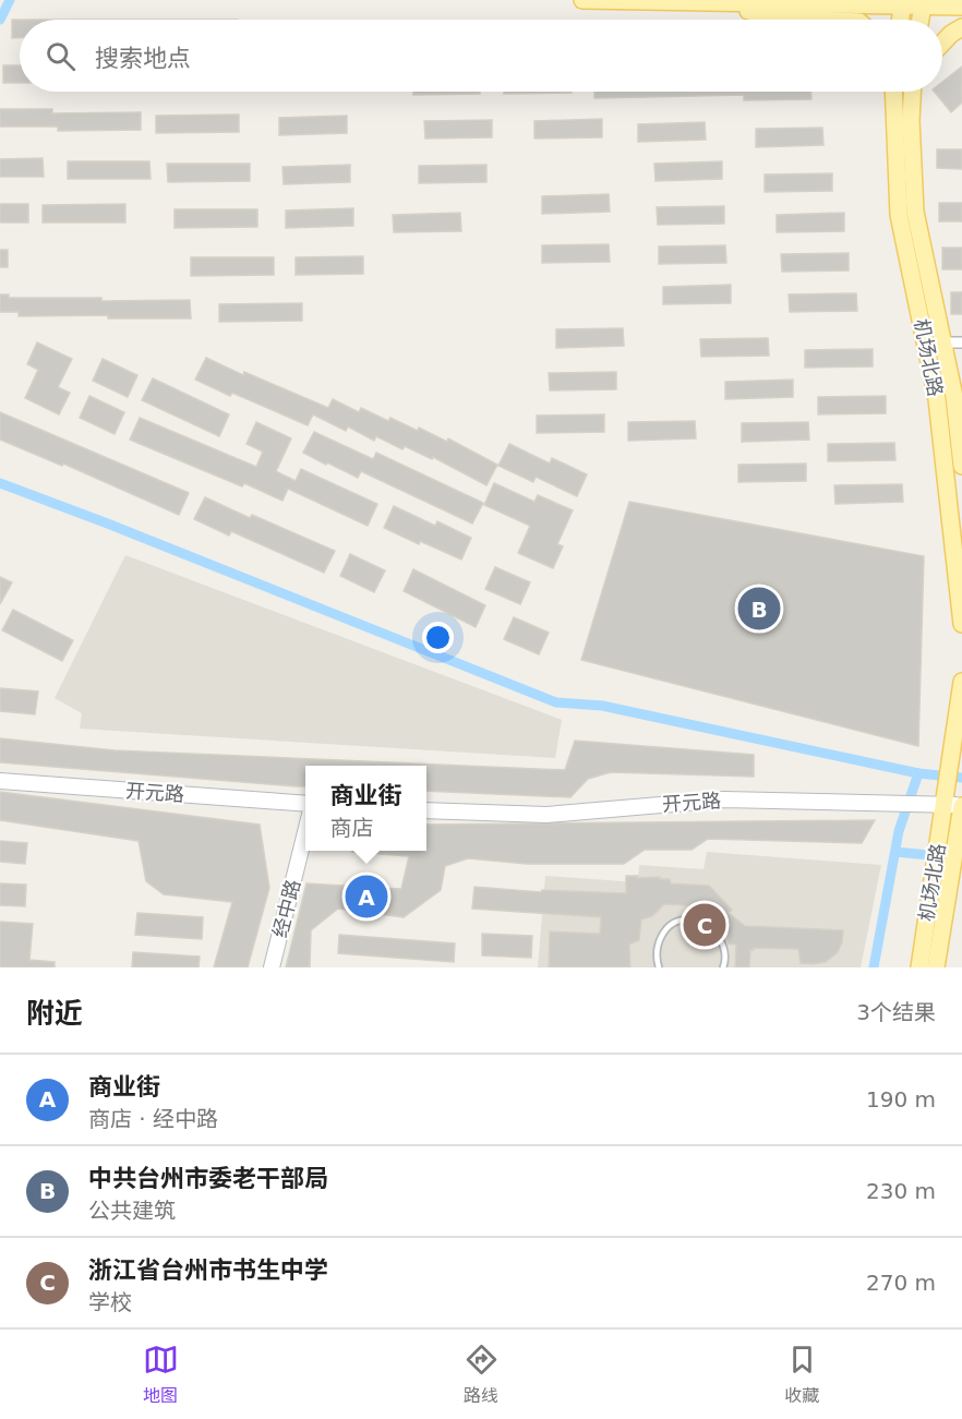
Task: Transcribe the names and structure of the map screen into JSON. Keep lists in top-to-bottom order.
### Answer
{
  "streets": {
    "main road": ["机场北路", "开元路", "经中路"]
  },
  "crossings": [
    ["机场北路", "开元路"]
  ],
  "page": {
    "search": "搜索地点",
    "pins": ["B", "A", "C"],
    "popup": ["商业街", "商店"],
    "heading": ["附近", "3个结果"],
    "list": [
      {
        "mark": "A",
        "name": "商业街",
        "note": "商店 · 经中路",
        "value": "190 m"
      },
      {
        "mark": "B",
        "name": "中共台州市委老干部局",
        "note": "公共建筑",
        "value": "230 m"
      },
      {
        "mark": "C",
        "name": "浙江省台州市书生中学",
        "note": "学校",
        "value": "270 m"
      }
    ],
    "nav": ["地图", "路线", "收藏"]
  }
}
